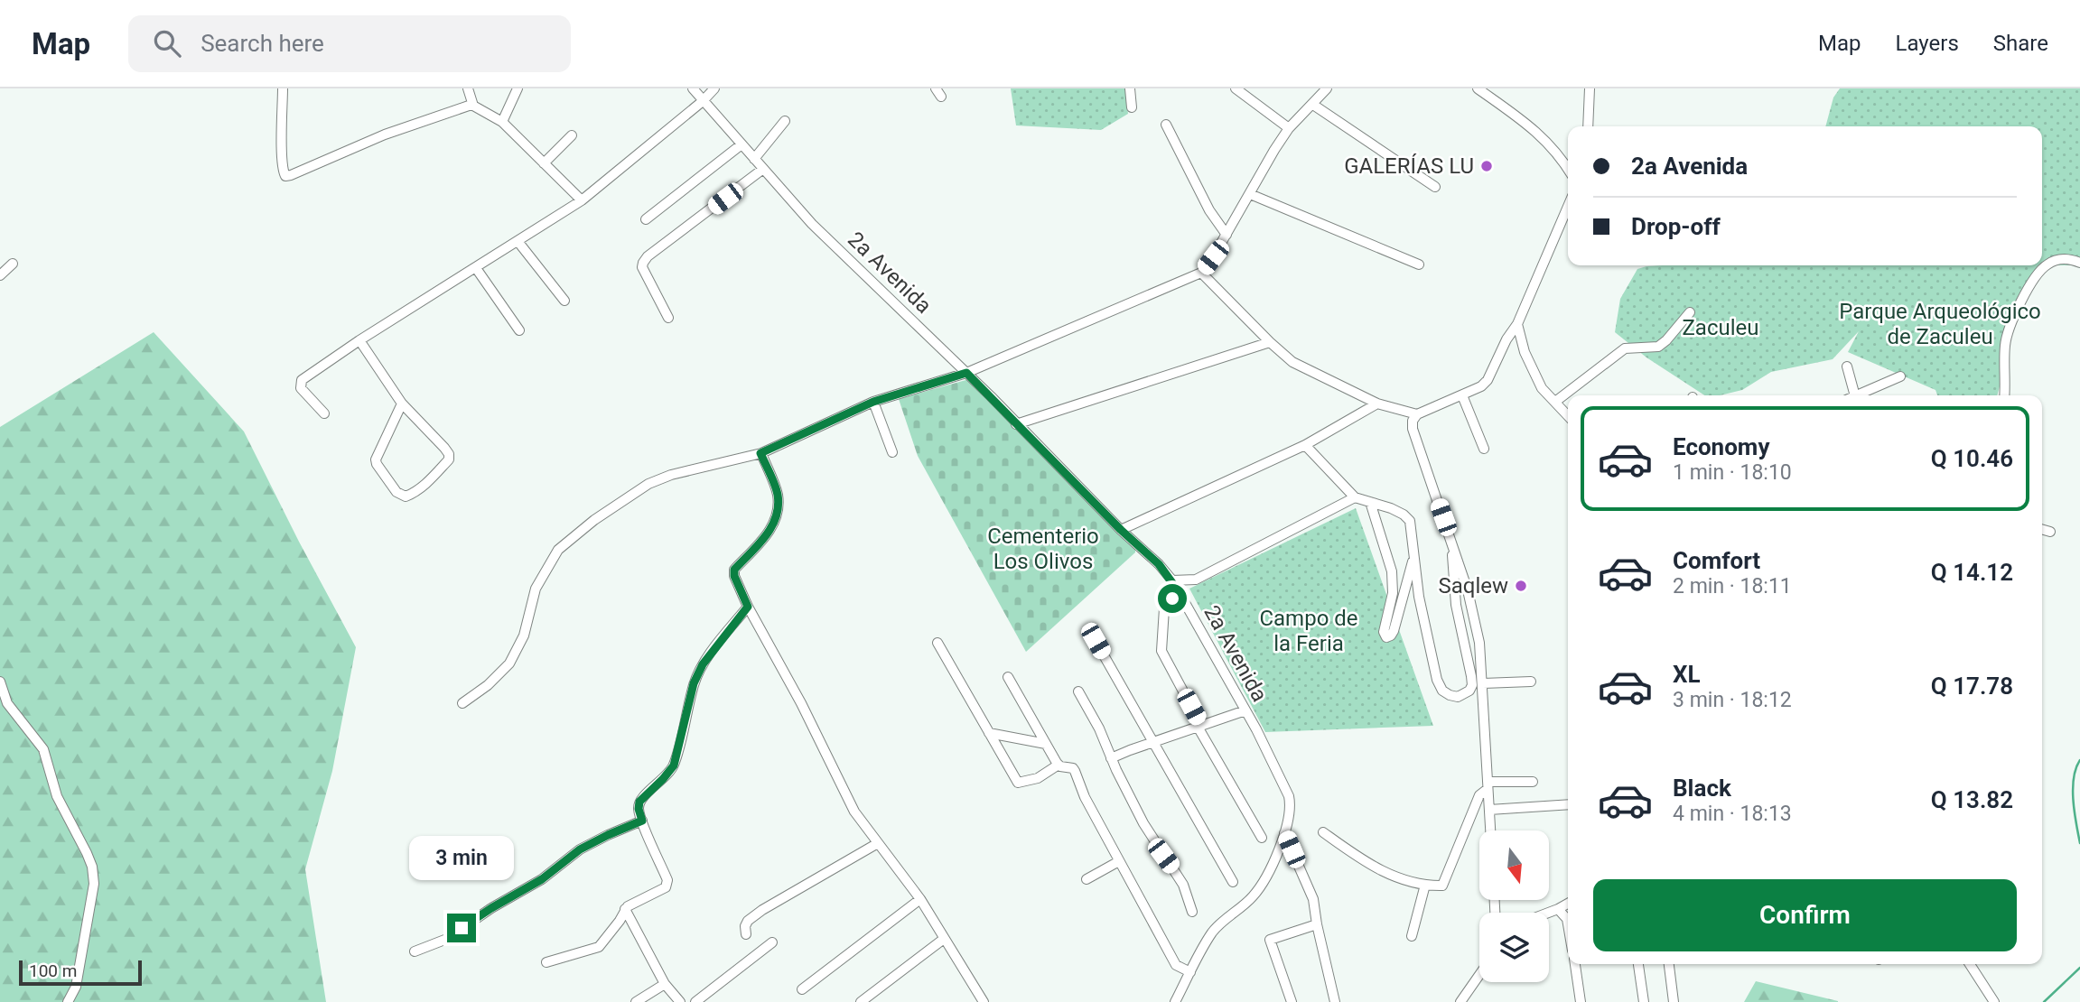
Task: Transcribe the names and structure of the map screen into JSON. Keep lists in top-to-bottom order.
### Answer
{
  "streets": {
    "street": ["2a Avenida"]
  },
  "parks": [
    "Parque Arqueológico de Zaculeu",
    "Zaculeu",
    "Cementerio Los Olivos",
    "Campo de la Feria"
  ],
  "places": ["GALERÍAS LU", "Saqlew"],
  "scale_bar": "100 m",
  "north": "bottom",
  "page": {
    "header": "Map",
    "search": "Search here",
    "nav": ["Map", "Layers", "Share"],
    "banner": ["2a Avenida", "Drop-off"],
    "list": [
      {
        "name": "Economy",
        "note": "1 min · 18:10",
        "value": "Q 10.46"
      },
      {
        "name": "Comfort",
        "note": "2 min · 18:11",
        "value": "Q 14.12"
      },
      {
        "name": "XL",
        "note": "3 min · 18:12",
        "value": "Q 17.78"
      },
      {
        "name": "Black",
        "note": "4 min · 18:13",
        "value": "Q 13.82"
      }
    ],
    "bubble": "3 min",
    "buttons": "Confirm",
    "scale": "100 m"
  }
}
